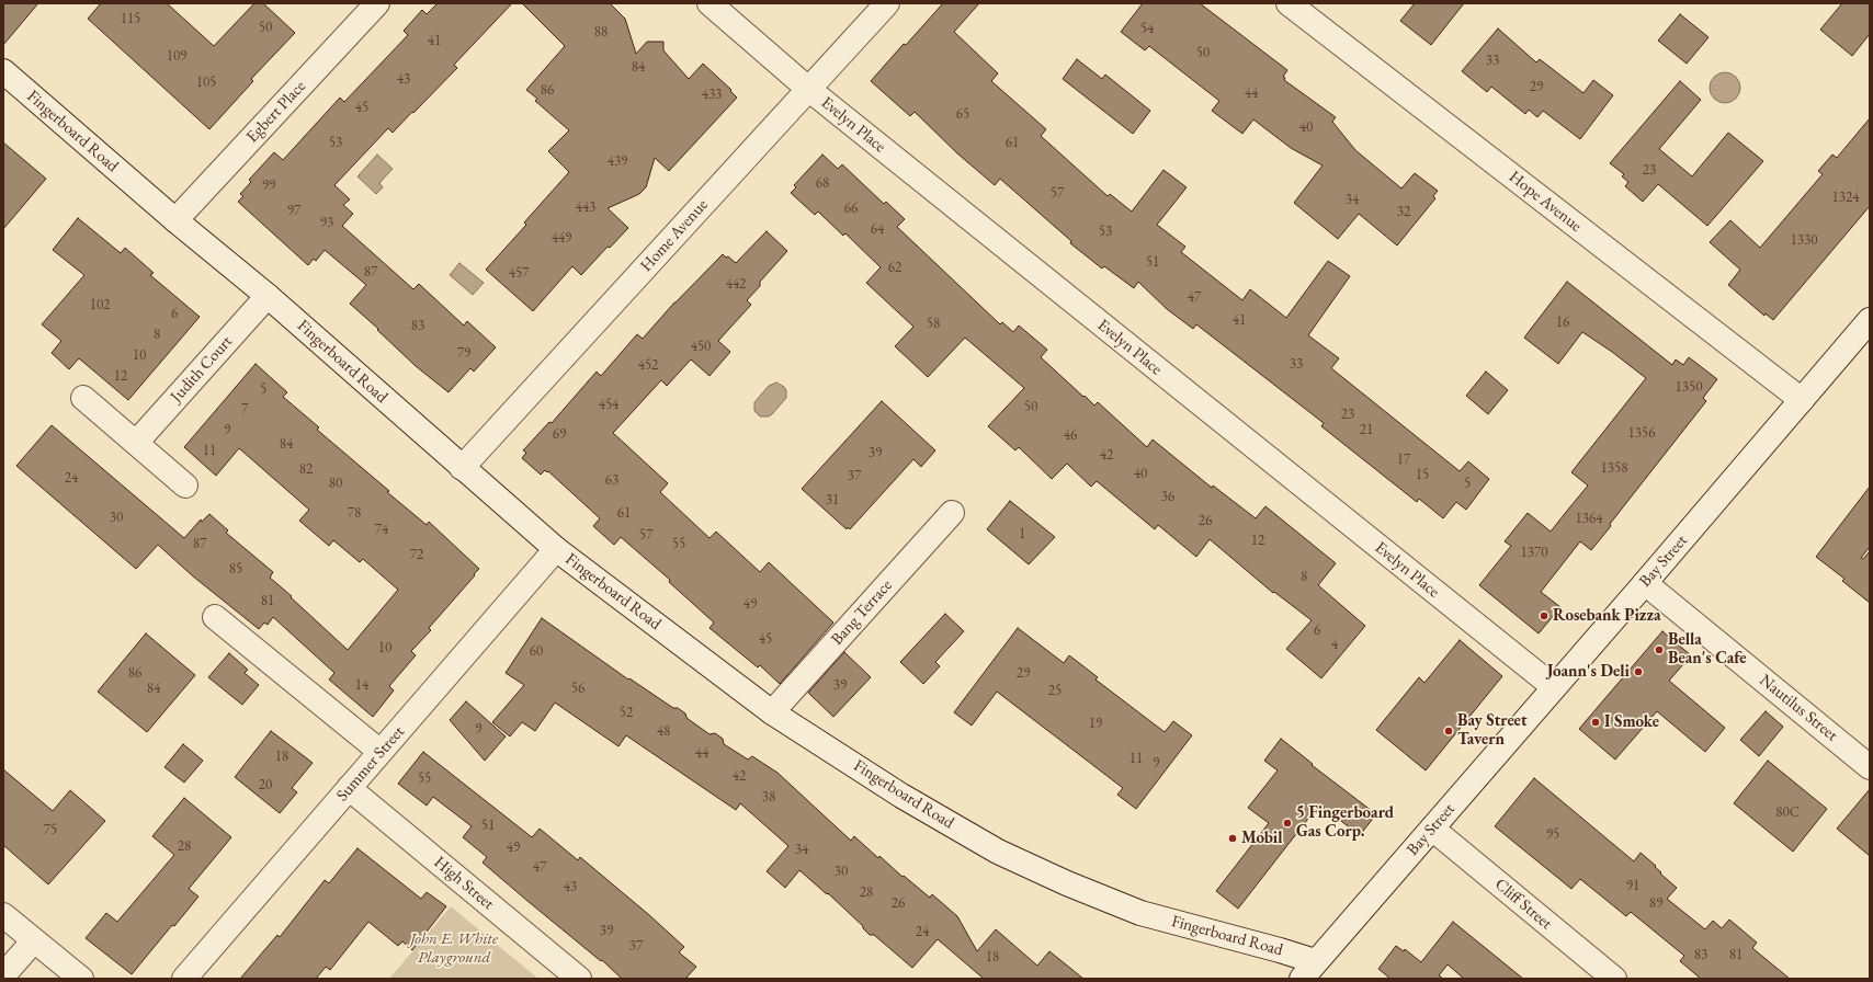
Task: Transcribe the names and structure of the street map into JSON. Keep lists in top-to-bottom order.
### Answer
{
  "streets": {
    "street": [
      "Egbert Place",
      "Evelyn Place",
      "Fingerboard Road",
      "Hope Avenue",
      "Home Avenue",
      "Judith Court",
      "Bay Street",
      "Bang Terrace",
      "Nautilus Street",
      "Summer Street",
      "High Street",
      "Cliff Street"
    ]
  },
  "crossings": [
    ["Egbert Place", "Fingerboard Road"],
    ["Evelyn Place", "Home Avenue"],
    ["Evelyn Place", "Bay Street"],
    ["Fingerboard Road", "Home Avenue"],
    ["Fingerboard Road", "Judith Court"],
    ["Fingerboard Road", "Bay Street"],
    ["Fingerboard Road", "Bang Terrace"],
    ["Fingerboard Road", "Summer Street"],
    ["Hope Avenue", "Bay Street"],
    ["Bay Street", "Nautilus Street"],
    ["Bay Street", "Cliff Street"],
    ["Summer Street", "High Street"]
  ],
  "parks": ["John E. White Playground"],
  "places": [
    "Rosebank Pizza",
    "Bella Bean's Cafe",
    "Joann's Deli",
    "I Smoke",
    "Bay Street Tavern",
    "5 Fingerboard Gas Corp.",
    "Mobil"
  ],
  "house_numbers": [
    "115",
    "50",
    "54",
    "88",
    "41",
    "50",
    "109",
    "33",
    "84",
    "43",
    "105",
    "29",
    "86",
    "44",
    "433",
    "45",
    "65",
    "40",
    "53",
    "61",
    "439",
    "23",
    "68",
    "99",
    "57",
    "1324",
    "34",
    "443",
    "66",
    "97",
    "32",
    "93",
    "64",
    "53",
    "449",
    "1330",
    "51",
    "62",
    "87",
    "457",
    "442",
    "47",
    "102",
    "6",
    "41",
    "16",
    "58",
    "83",
    "8",
    "450",
    "79",
    "10",
    "33",
    "452",
    "12",
    "1350",
    "5",
    "454",
    "50",
    "7",
    "23",
    "9",
    "21",
    "1356",
    "69",
    "46",
    "84",
    "11",
    "39",
    "42",
    "17",
    "1358",
    "82",
    "40",
    "15",
    "37",
    "24",
    "63",
    "80",
    "5",
    "36",
    "31",
    "78",
    "61",
    "30",
    "1364",
    "26",
    "74",
    "1",
    "57",
    "12",
    "87",
    "55",
    "1370",
    "72",
    "85",
    "8",
    "81",
    "49",
    "6",
    "45",
    "4",
    "10",
    "60",
    "86",
    "29",
    "14",
    "39",
    "84",
    "56",
    "25",
    "52",
    "19",
    "9",
    "48",
    "44",
    "18",
    "11",
    "9",
    "42",
    "55",
    "20",
    "38",
    "80C",
    "51",
    "75",
    "95",
    "28",
    "49",
    "34",
    "47",
    "30",
    "91",
    "43",
    "28",
    "26",
    "89",
    "39",
    "24",
    "37",
    "83",
    "81",
    "18"
  ]
}
